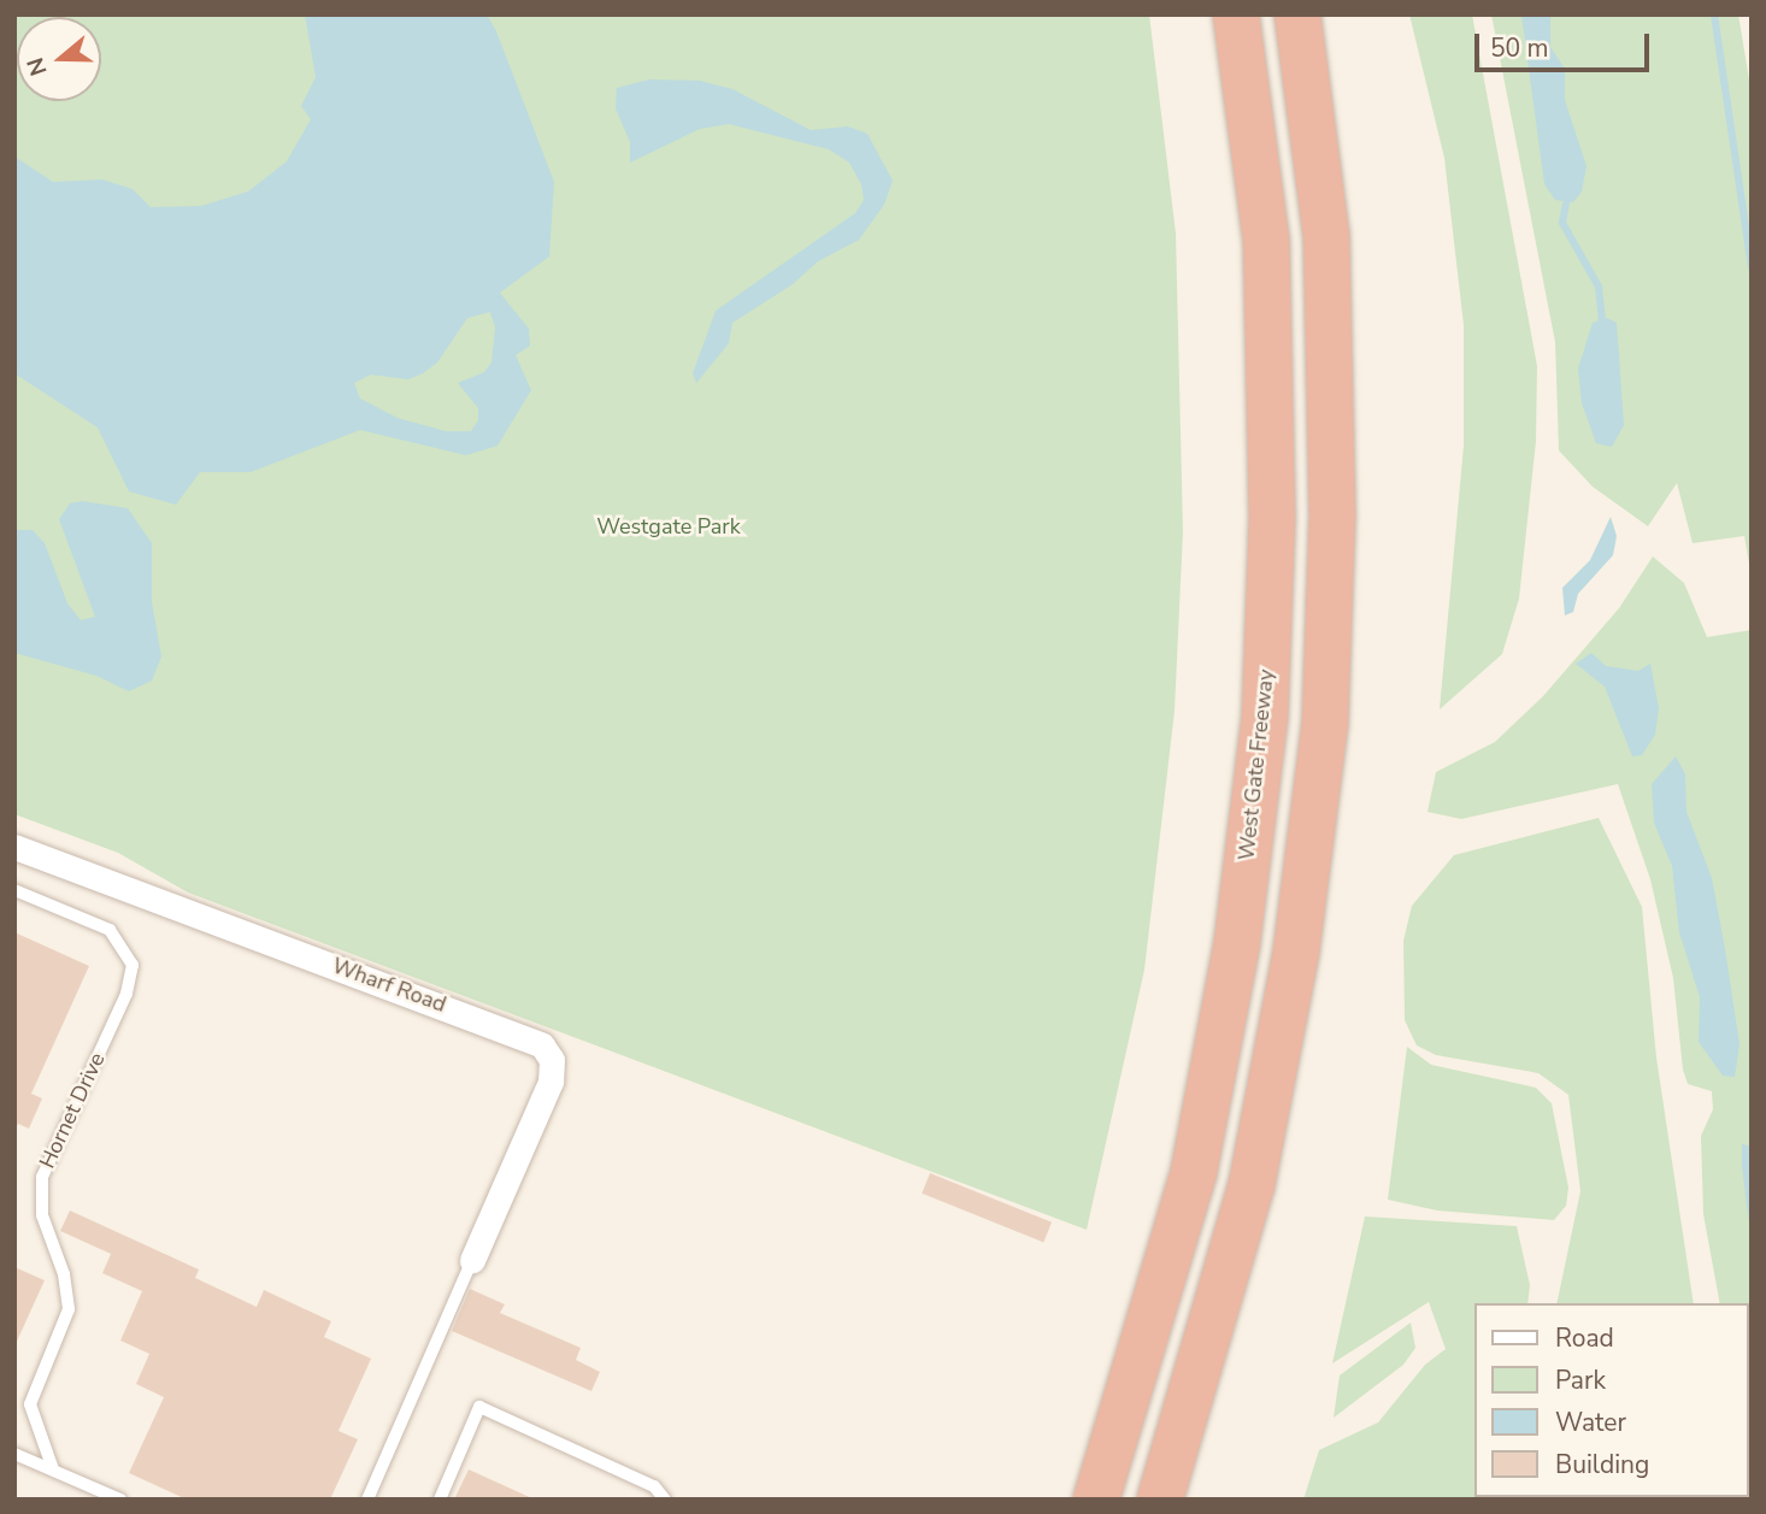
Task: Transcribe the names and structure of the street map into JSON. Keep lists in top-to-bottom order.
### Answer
{
  "streets": {
    "highway": ["West Gate Freeway"],
    "street": ["Wharf Road"],
    "lane": ["Hornet Drive"]
  },
  "parks": ["Westgate Park"],
  "legend": [
    "Road",
    "Park",
    "Water",
    "Building"
  ],
  "scale_bar": "50 m",
  "north": "left"
}
